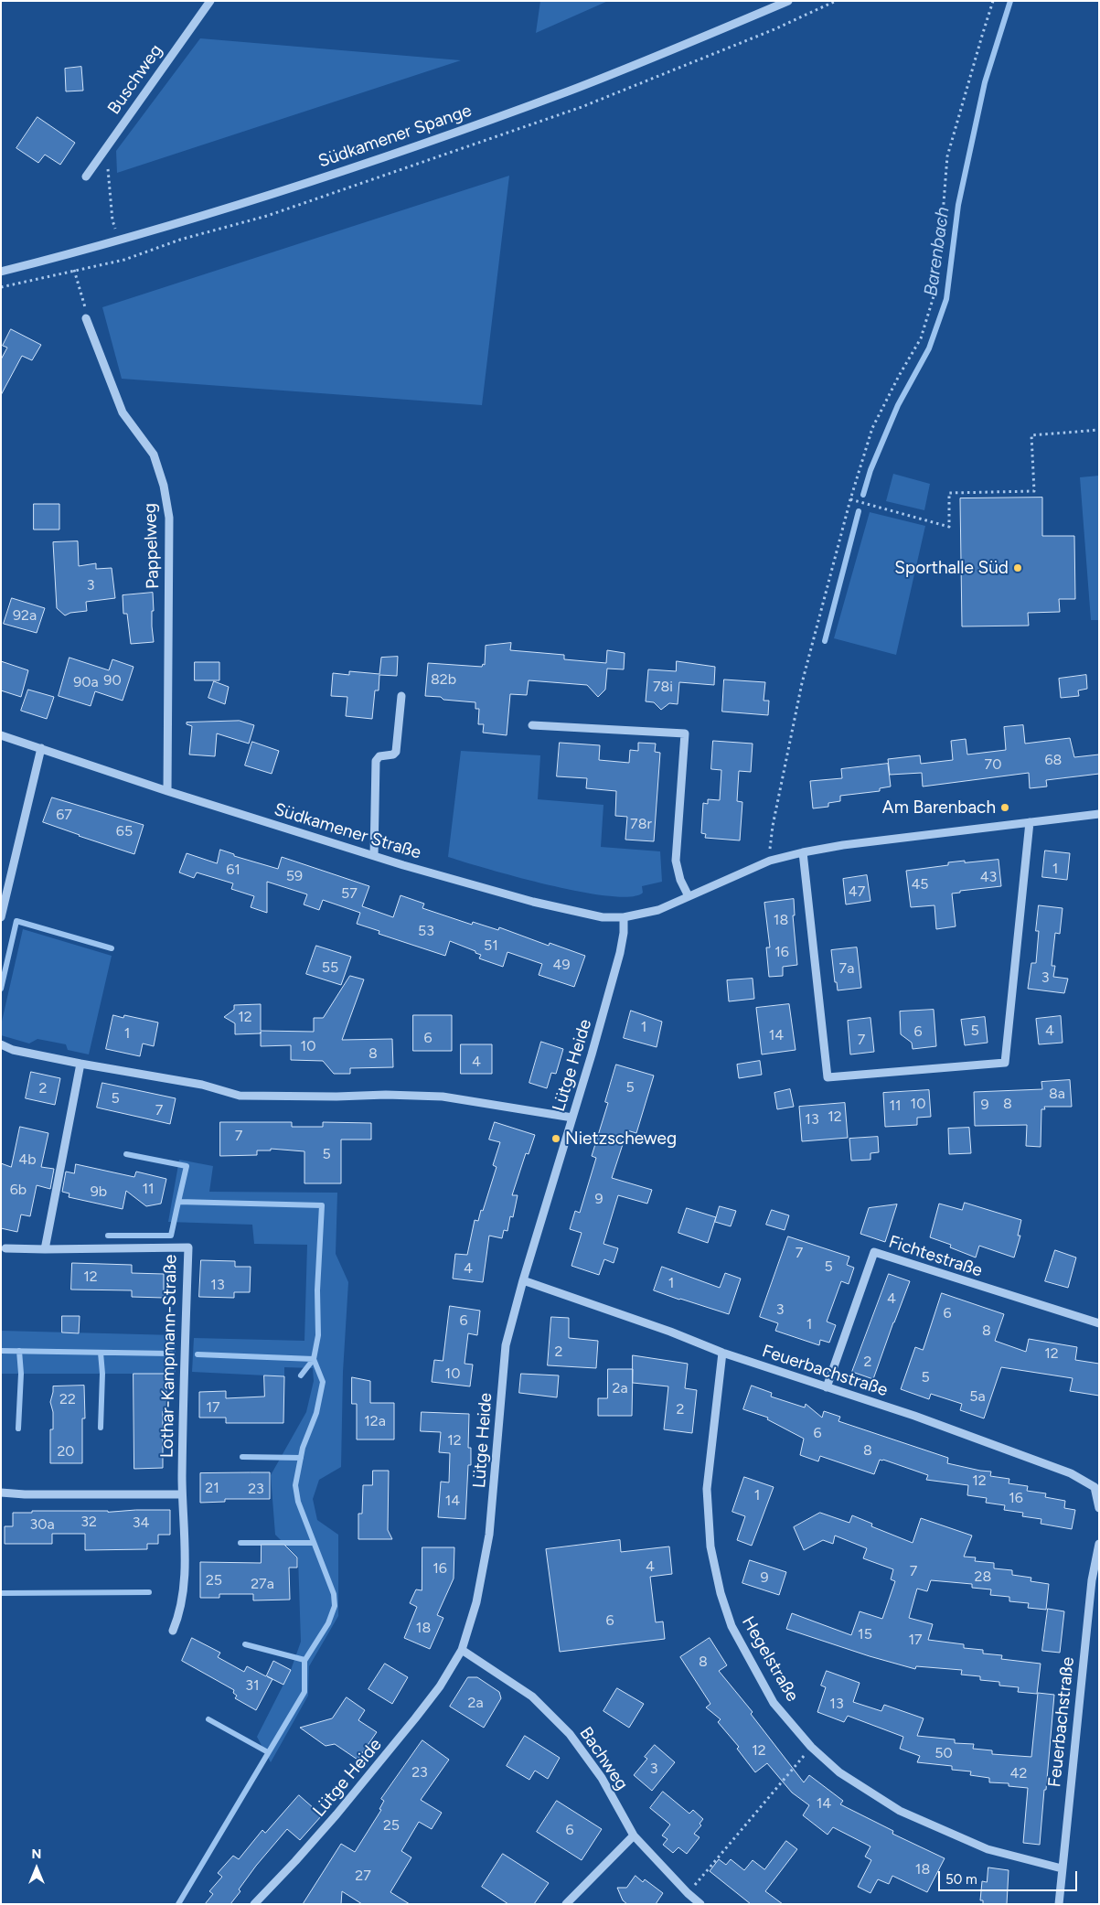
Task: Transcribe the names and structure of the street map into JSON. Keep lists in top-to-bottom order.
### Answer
{
  "streets": {
    "street": [
      "Buschweg",
      "Südkamener Spange",
      "Pappelweg",
      "Südkamener Straße",
      "Lütge Heide",
      "Fichtestraße",
      "Lothar-Kampmann-Straße",
      "Feuerbachstraße",
      "Hegelstraße",
      "Bachweg"
    ]
  },
  "crossings": [
    ["Pappelweg", "Südkamener Straße"],
    ["Südkamener Straße", "Lütge Heide"],
    ["Lütge Heide", "Feuerbachstraße"],
    ["Lütge Heide", "Bachweg"],
    ["Fichtestraße", "Feuerbachstraße"],
    ["Feuerbachstraße", "Hegelstraße"]
  ],
  "water": ["Barenbach"],
  "places": ["Sporthalle Süd", "Am Barenbach", "Nietzscheweg"],
  "house_numbers": [
    "3",
    "92a",
    "82b",
    "90",
    "90a",
    "78i",
    "68",
    "70",
    "67",
    "78r",
    "65",
    "1",
    "61",
    "59",
    "43",
    "45",
    "47",
    "57",
    "18",
    "53",
    "51",
    "16",
    "49",
    "55",
    "7a",
    "3",
    "12",
    "1",
    "5",
    "4",
    "6",
    "1",
    "14",
    "6",
    "7",
    "10",
    "8",
    "4",
    "5",
    "2",
    "8a",
    "5",
    "10",
    "8",
    "9",
    "11",
    "7",
    "12",
    "13",
    "7",
    "5",
    "4b",
    "11",
    "6b",
    "9b",
    "9",
    "7",
    "5",
    "4",
    "12",
    "1",
    "13",
    "4",
    "3",
    "6",
    "6",
    "1",
    "8",
    "2",
    "12",
    "2",
    "10",
    "5",
    "2a",
    "5a",
    "22",
    "17",
    "2",
    "12a",
    "6",
    "12",
    "8",
    "20",
    "12",
    "21",
    "23",
    "1",
    "16",
    "14",
    "32",
    "34",
    "30a",
    "4",
    "16",
    "7",
    "28",
    "9",
    "25",
    "27a",
    "6",
    "18",
    "15",
    "17",
    "8",
    "31",
    "2a",
    "13",
    "12",
    "50",
    "3",
    "23",
    "42",
    "14",
    "25",
    "6",
    "18",
    "27"
  ],
  "scale_bar": "50 m",
  "north": "top"
}
